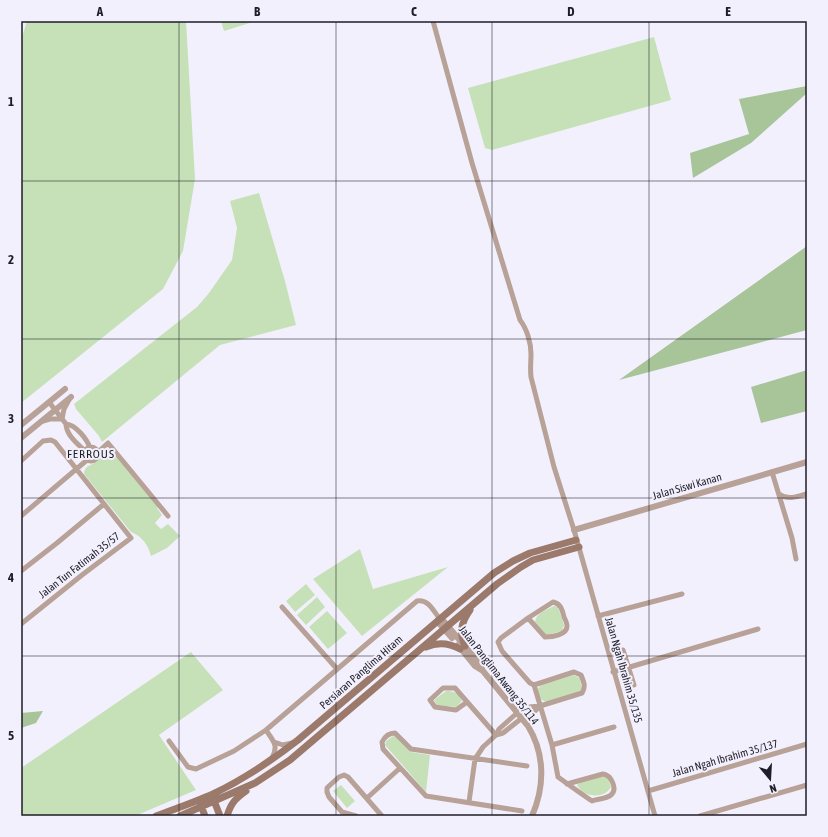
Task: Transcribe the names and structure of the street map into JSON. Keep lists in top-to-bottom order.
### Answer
{
  "streets": {
    "main road": ["Persiaran Panglima Hitam"],
    "street": [
      "Jalan Siswi Kanan",
      "Jalan Tun Fatimah 35/57",
      "Jalan Ngah Ibrahim 35/135",
      "Jalan Panglima Awang 35/114",
      "Jalan Ngah Ibrahim 35/137"
    ]
  },
  "crossings": [
    ["Jalan Siswi Kanan", "Jalan Ngah Ibrahim 35/135"],
    ["Jalan Ngah Ibrahim 35/135", "Persiaran Panglima Hitam"],
    ["Jalan Ngah Ibrahim 35/135", "Jalan Ngah Ibrahim 35/137"],
    ["Persiaran Panglima Hitam", "Jalan Panglima Awang 35/114"]
  ],
  "districts": ["FERROUS"],
  "north": "bottom",
  "grid": {
    "columns": [
      "A",
      "B",
      "C",
      "D",
      "E"
    ],
    "rows": [
      "1",
      "2",
      "3",
      "4",
      "5"
    ]
  }
}
